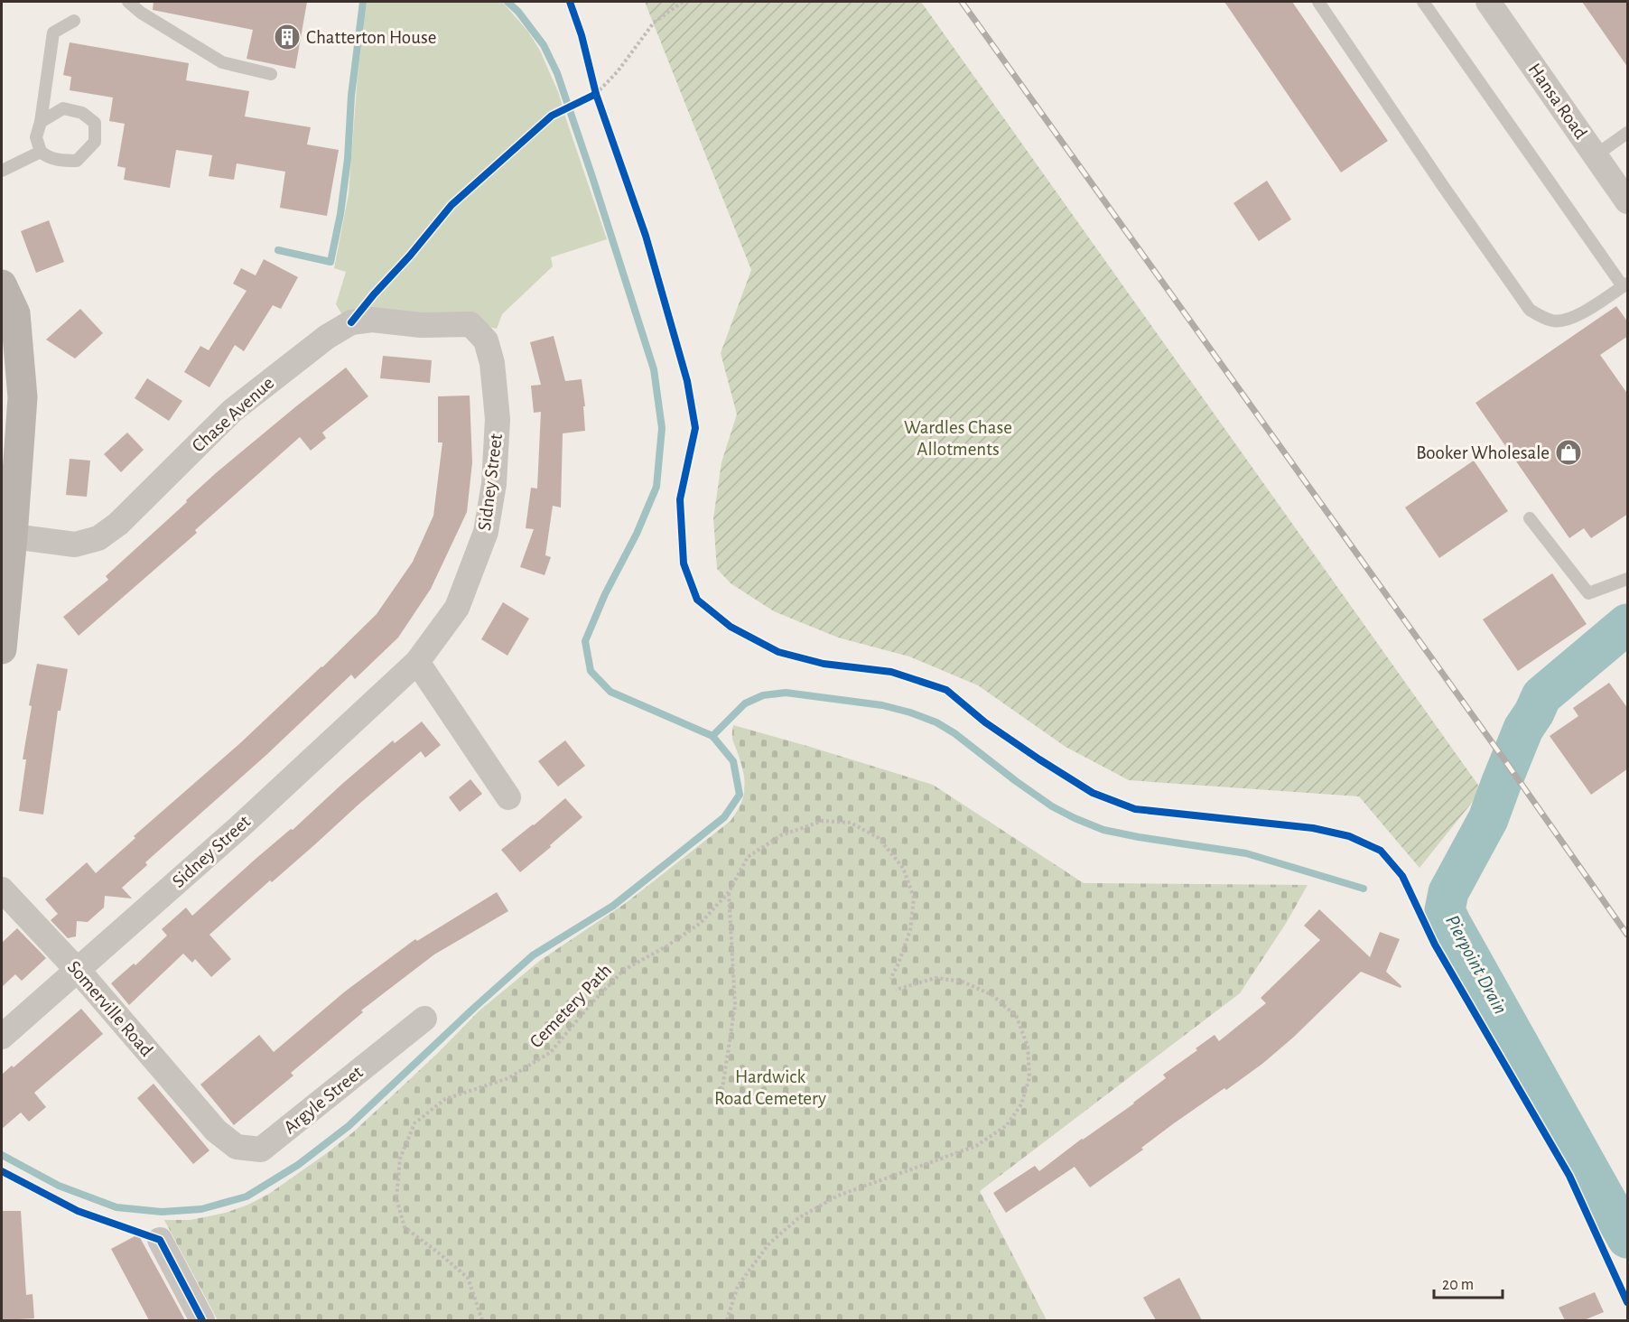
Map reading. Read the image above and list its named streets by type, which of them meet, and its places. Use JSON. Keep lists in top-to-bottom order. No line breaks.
{"streets":{"street":["Hansa Road","Chase Avenue","Sidney Street","Somerville Road","Argyle Street"],"path":["Cemetery Path"]},"crossings":[["Chase Avenue","Sidney Street"],["Sidney Street","Somerville Road"],["Somerville Road","Argyle Street"]],"water":["Pierpoint Drain"],"parks":["Wardles Chase Allotments","Hardwick Road Cemetery"],"places":{"building":["Chatterton House"],"shop":["Booker Wholesale"]},"scale_bar":"20 m"}
